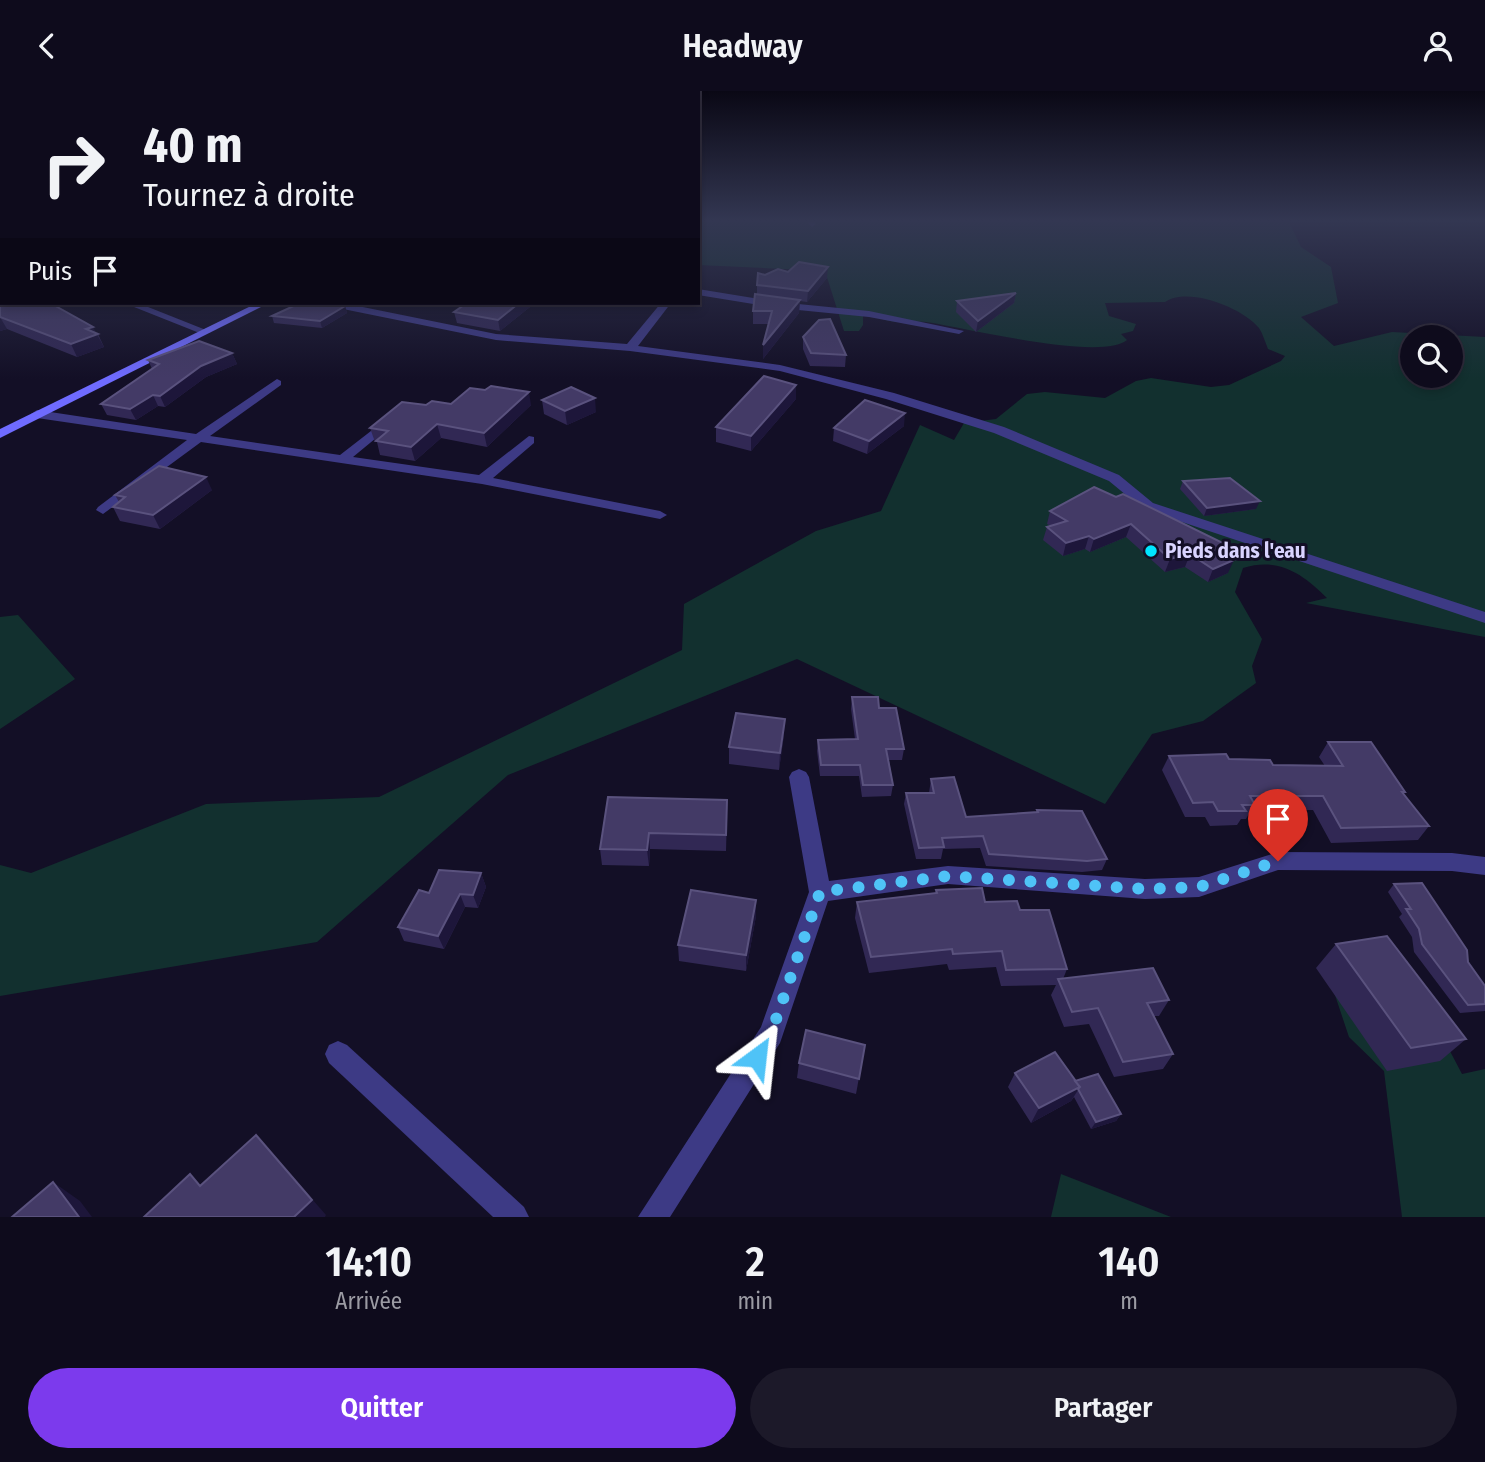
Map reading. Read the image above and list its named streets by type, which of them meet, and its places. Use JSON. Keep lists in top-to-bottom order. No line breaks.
{"places":["Pieds dans l'eau"],"page":{"header":"Headway","turn":["40 m","Tournez à droite"],"then":"Puis","eta":["14:10","Arrivée","2","min","140","m"],"buttons":["Quitter","Partager"]}}
